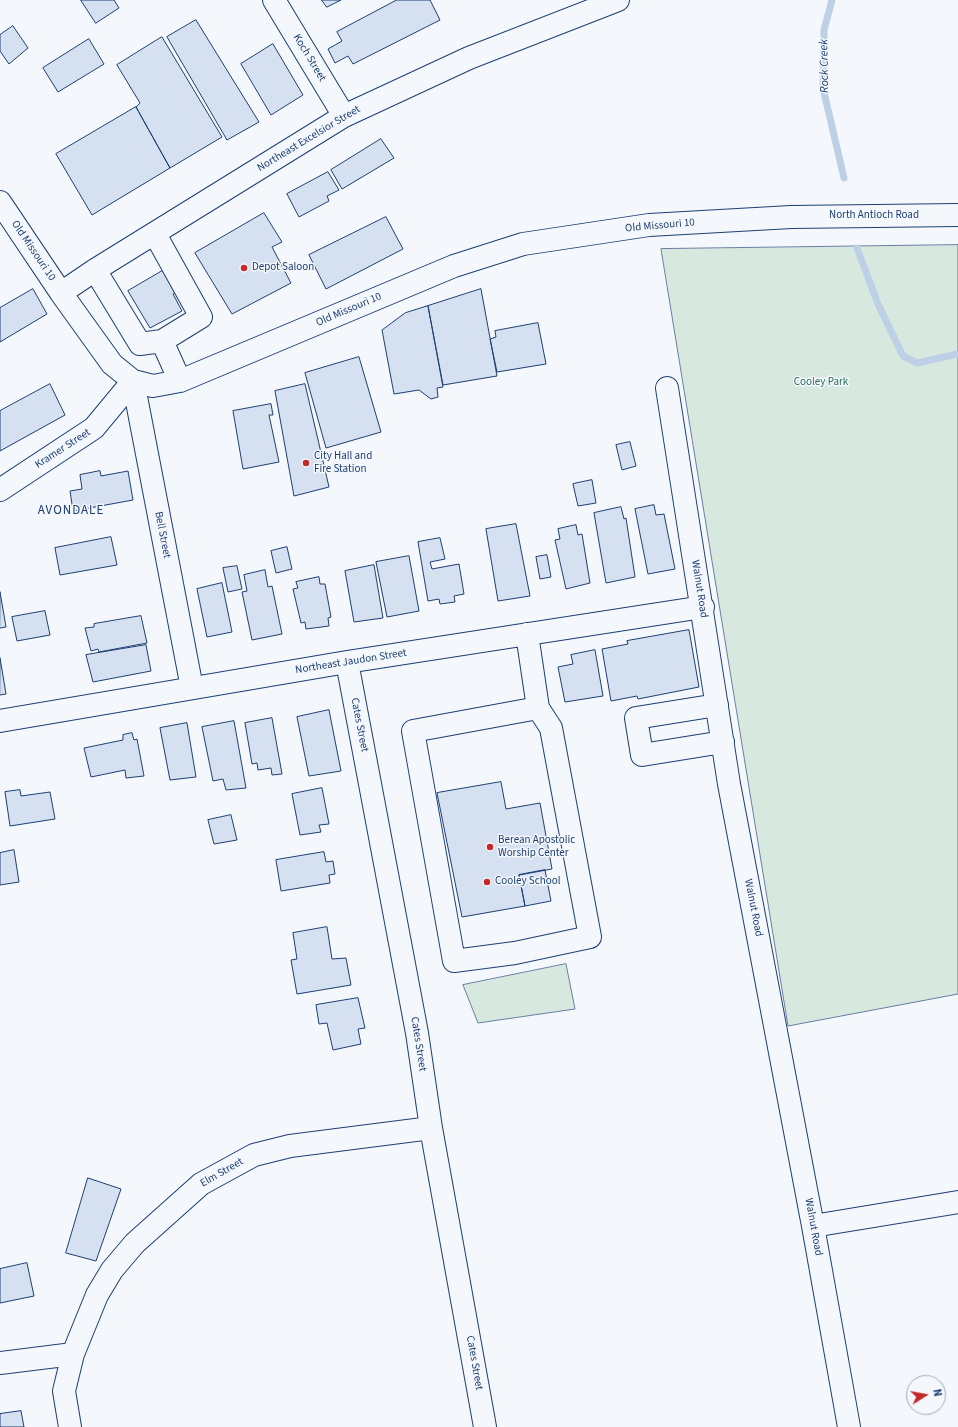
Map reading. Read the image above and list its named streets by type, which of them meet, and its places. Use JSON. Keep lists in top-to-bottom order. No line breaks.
{"streets":{"street":["Koch Street","Northeast Excelsior Street","North Antioch Road","Old Missouri 10","Kramer Street","Bell Street","Walnut Road","Northeast Jaudon Street","Cates Street","Elm Street"]},"crossings":[["Koch Street","Northeast Excelsior Street"],["Northeast Excelsior Street","Old Missouri 10"],["North Antioch Road","Old Missouri 10"],["Old Missouri 10","Kramer Street"],["Old Missouri 10","Bell Street"],["Kramer Street","Bell Street"],["Bell Street","Northeast Jaudon Street"],["Walnut Road","Northeast Jaudon Street"],["Northeast Jaudon Street","Cates Street"],["Cates Street","Elm Street"]],"districts":["AVONDALE"],"water":["Rock Creek"],"parks":["Cooley Park"],"places":["Depot Saloon","City Hall and Fire Station","Berean Apostolic Worship Center","Cooley School"],"north":"right"}
